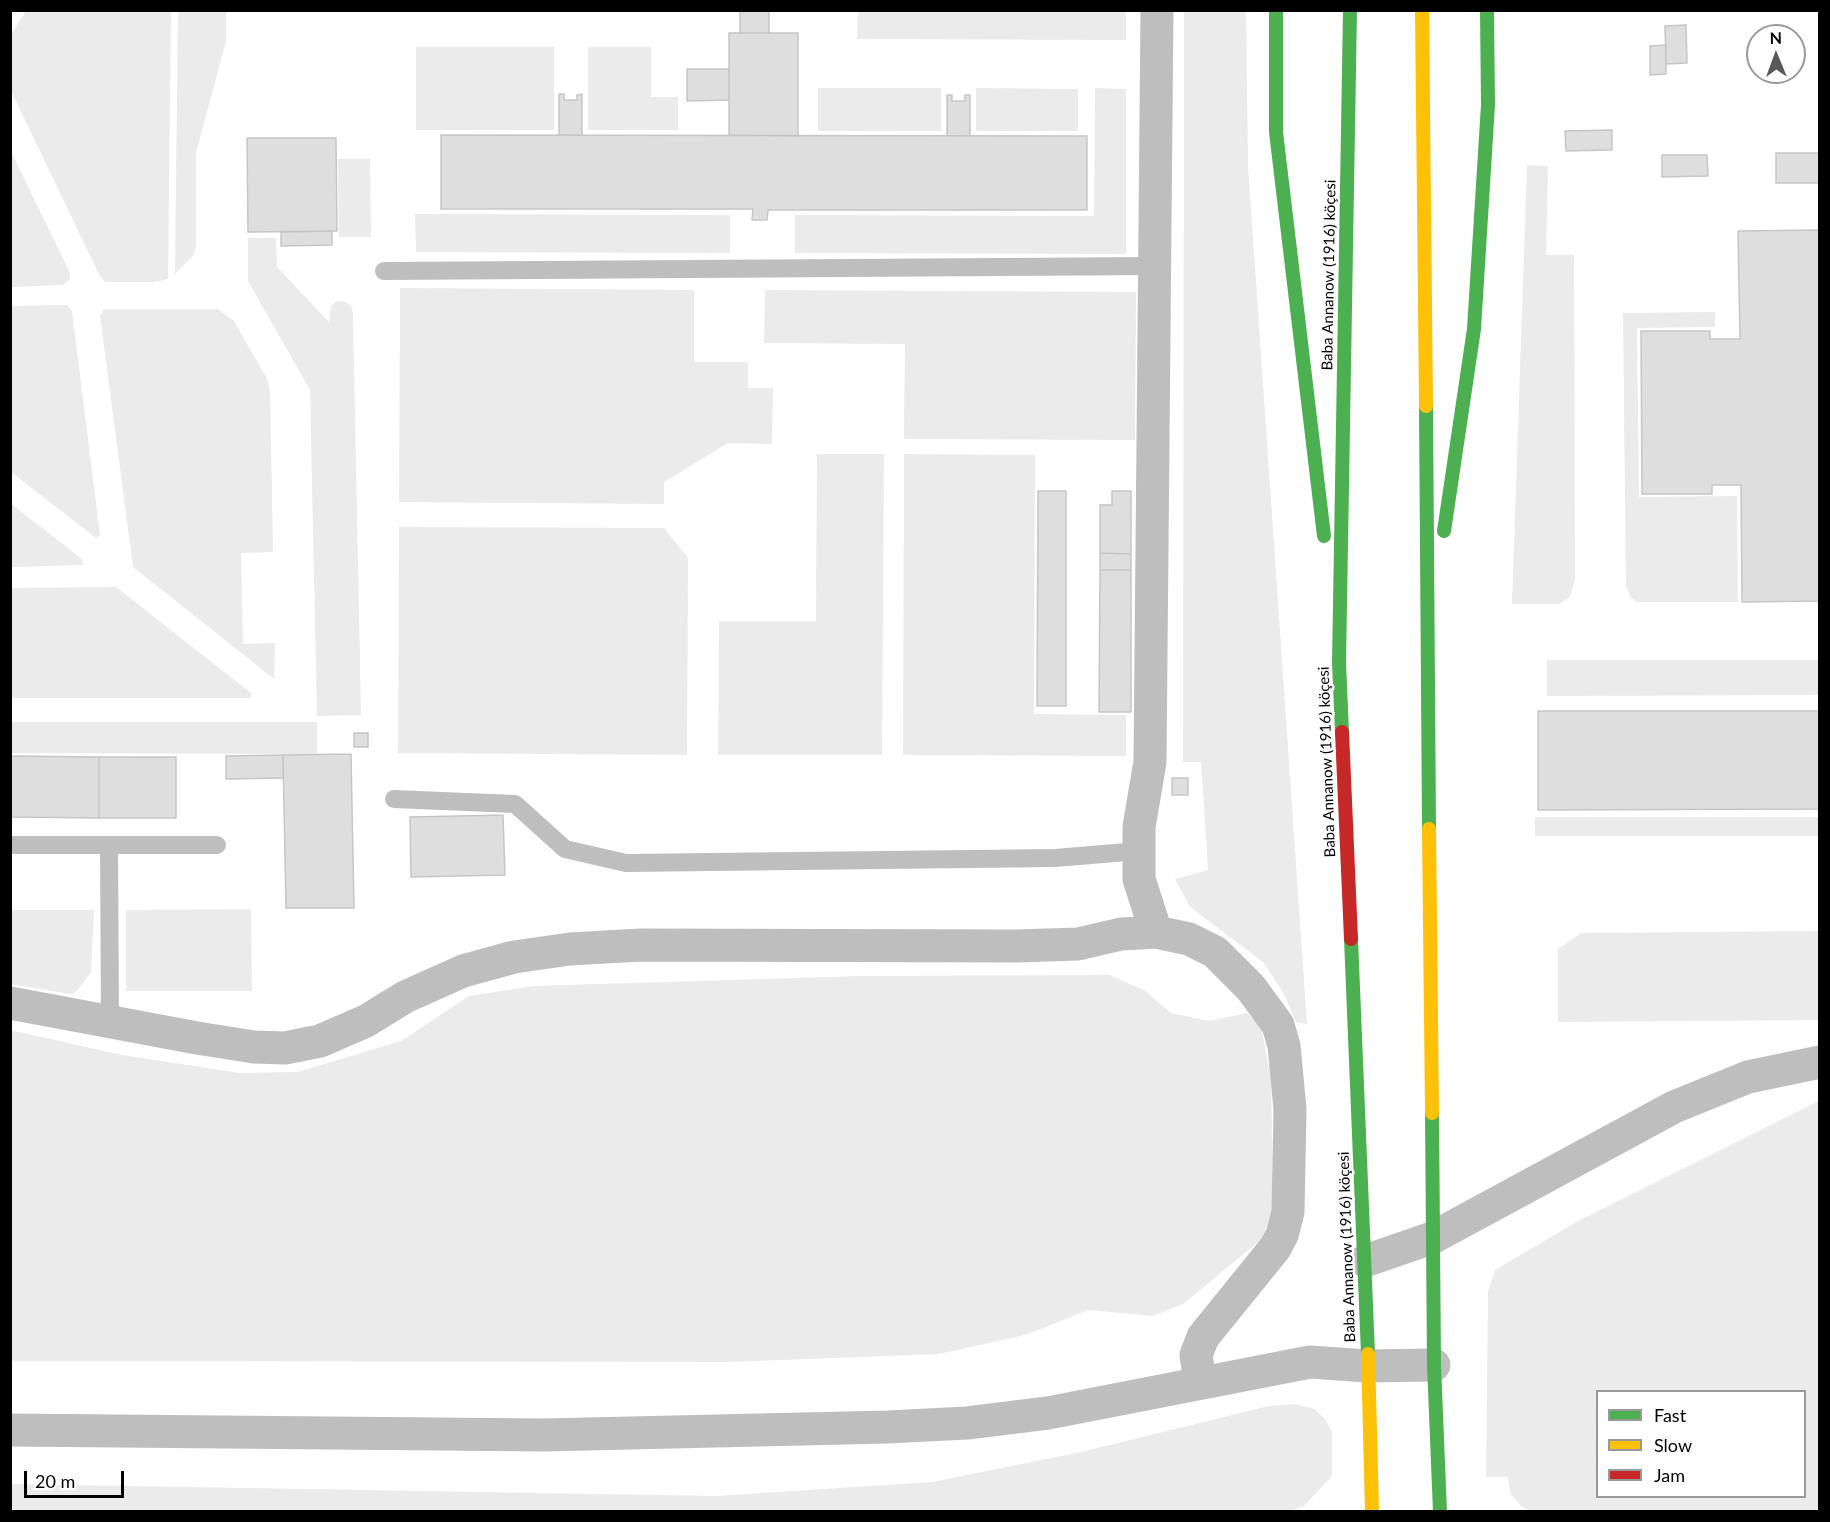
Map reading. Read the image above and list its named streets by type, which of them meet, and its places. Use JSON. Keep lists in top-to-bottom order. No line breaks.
{"streets":{"main road":["Baba Annanow (1916) köçesi"]},"legend":["Fast","Slow","Jam"],"scale_bar":"20 m","north":"top"}
